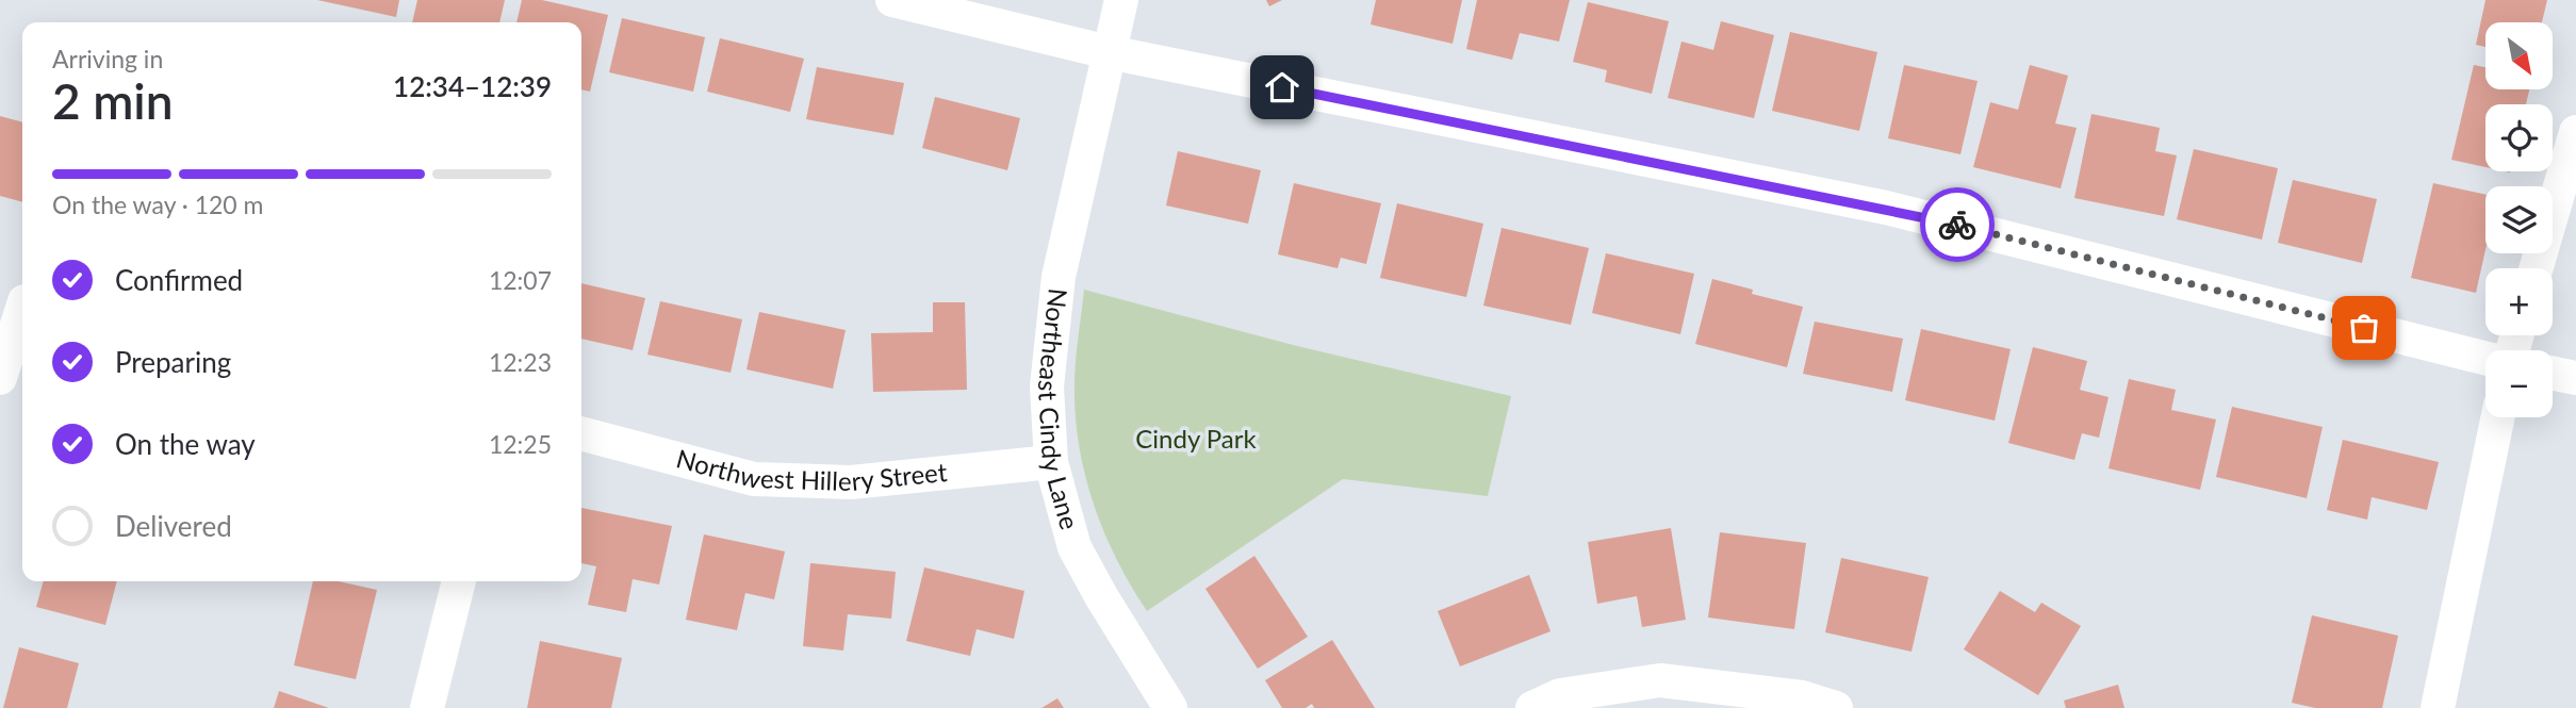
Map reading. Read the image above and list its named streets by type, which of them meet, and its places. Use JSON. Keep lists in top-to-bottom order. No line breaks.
{"streets":{"street":["Northeast Cindy Lane","Northwest Hillery Street"]},"crossings":[["Northeast Cindy Lane","Northwest Hillery Street"]],"parks":["Cindy Park"],"north":"bottom right","page":{"map_buttons":["+","−"],"heading":["2 min","Arriving in","12:34–12:39"],"bar":"On the way · 120 m","list":[["Confirmed","12:07"],["Preparing","12:23"],["On the way","12:25"],"Delivered"]}}
